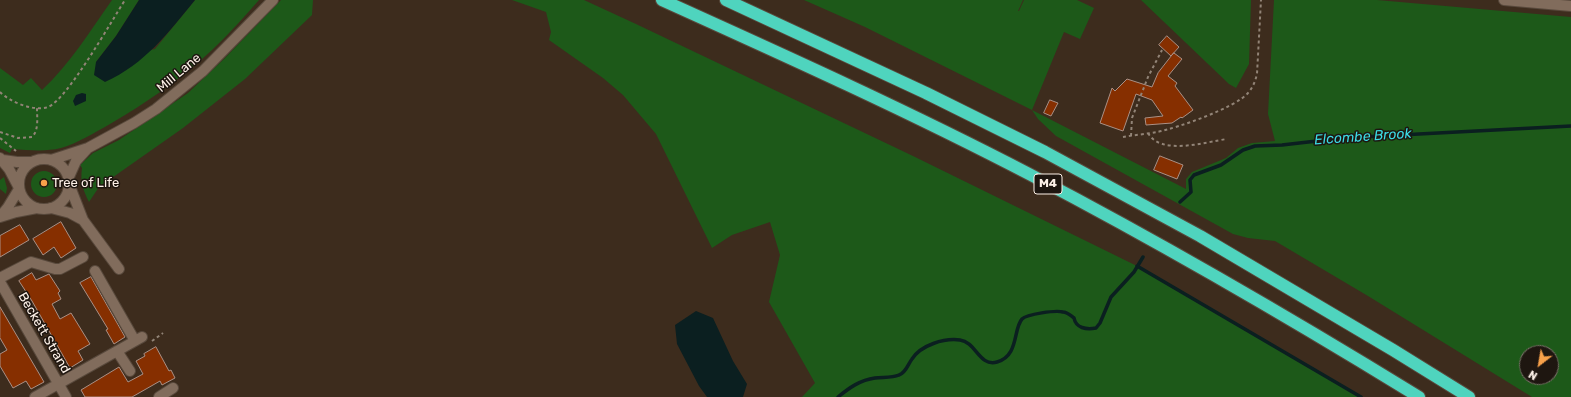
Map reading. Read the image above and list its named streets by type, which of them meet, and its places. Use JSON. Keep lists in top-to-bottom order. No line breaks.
{"streets":{"highway":["M4"],"street":["Mill Lane","Beckett Strand"]},"water":["Elcombe Brook"],"places":["Tree of Life"],"north":"bottom left"}
